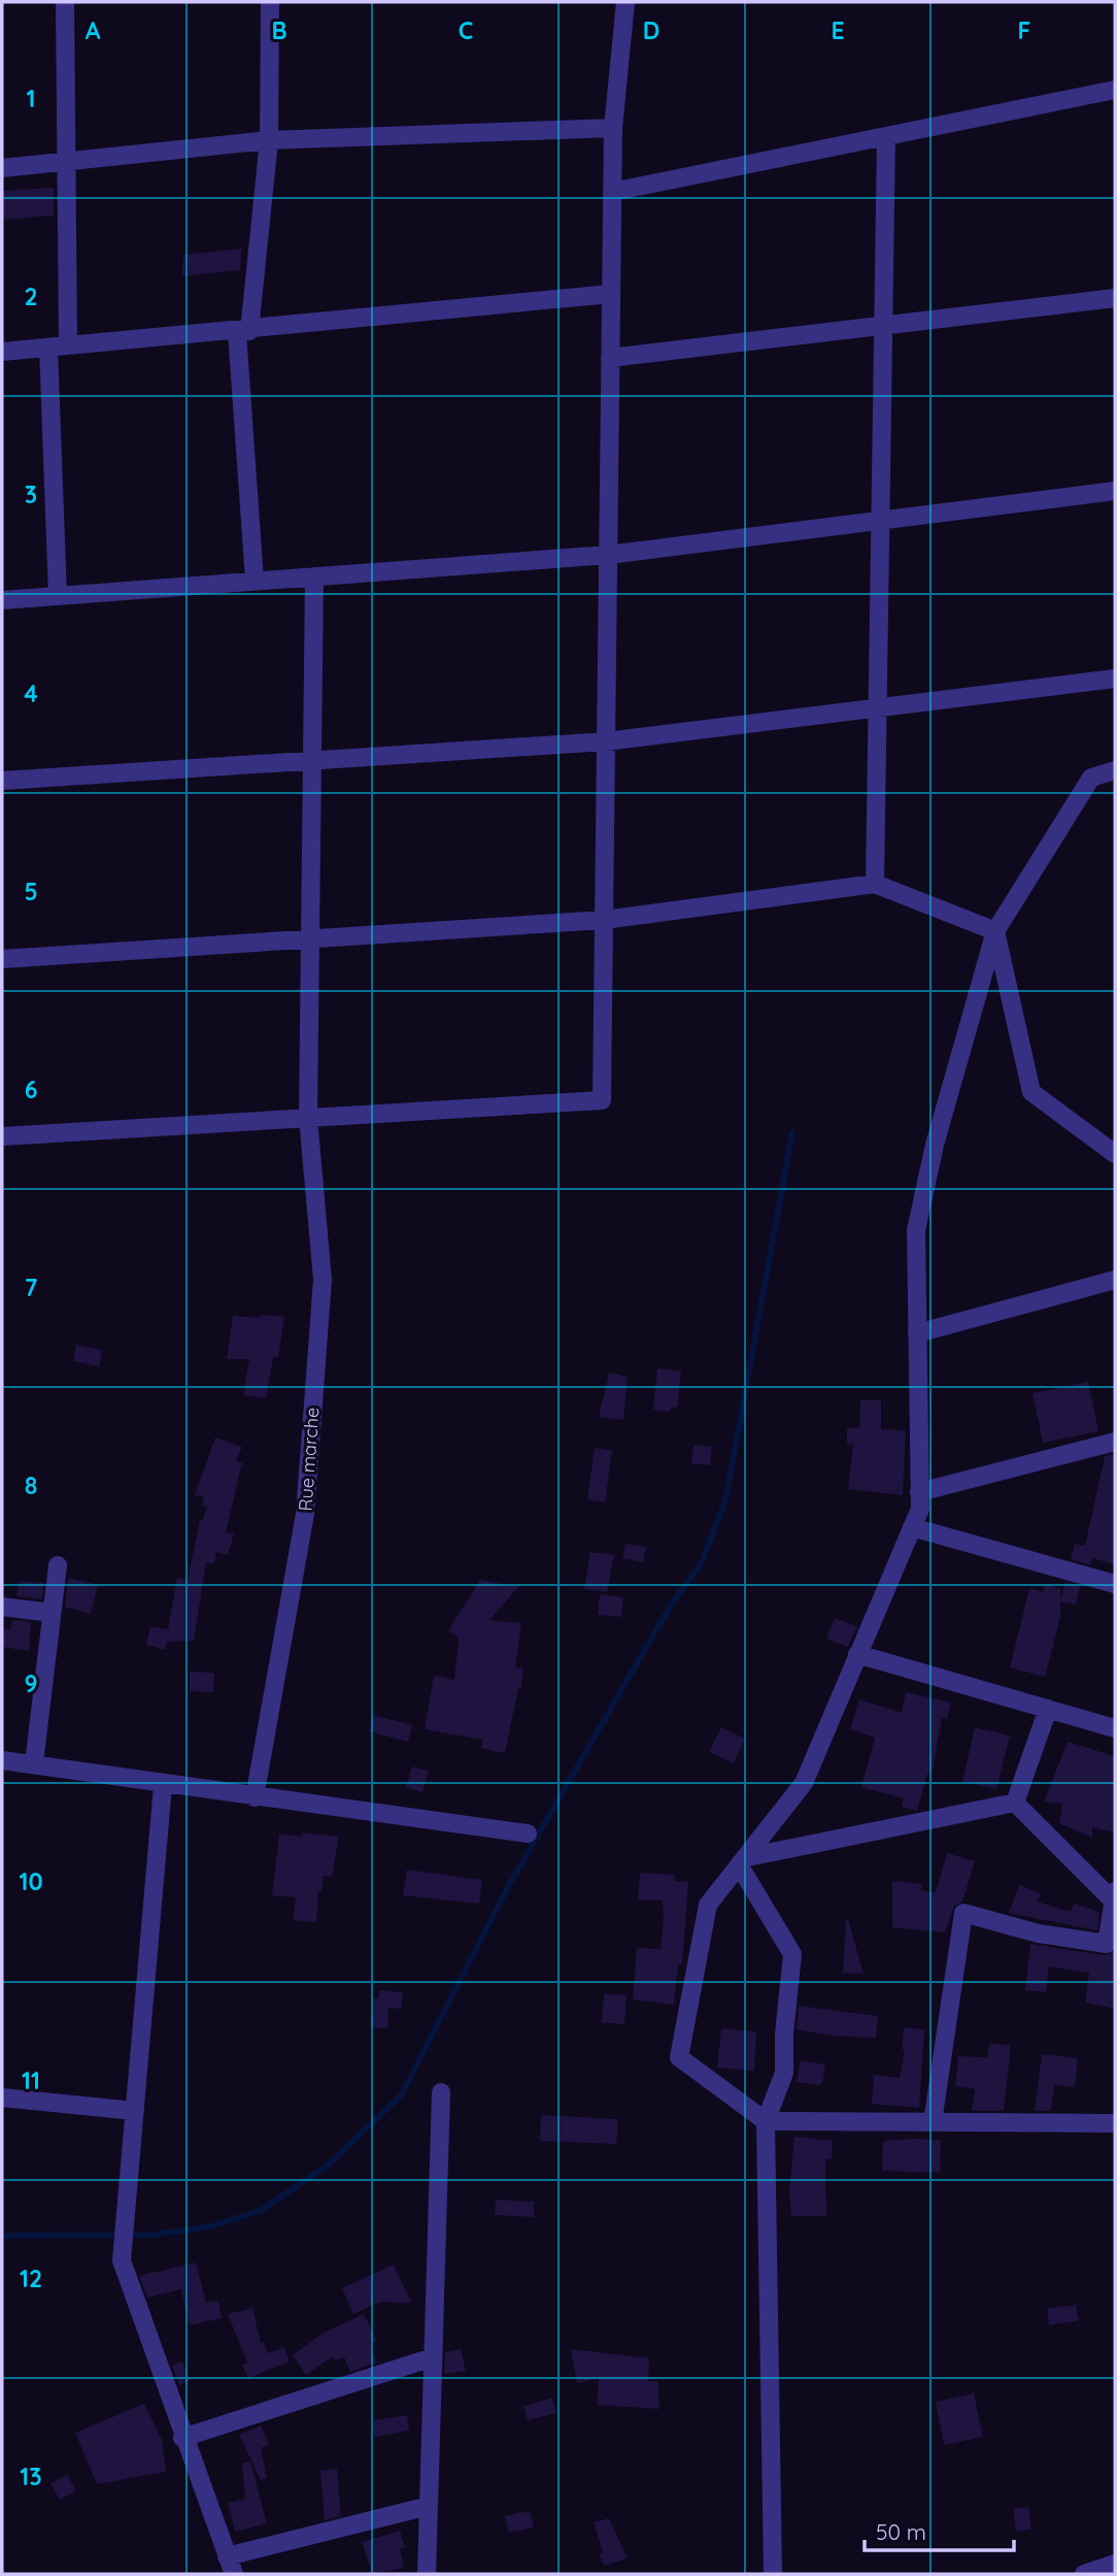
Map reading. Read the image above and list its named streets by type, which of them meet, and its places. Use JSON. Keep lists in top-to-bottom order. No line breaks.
{"streets":{"street":["Rue marche"]},"scale_bar":"50 m","grid":{"columns":["A","B","C","D","E","F"],"rows":["1","2","3","4","5","6","7","8","9","10","11","12","13"]}}
